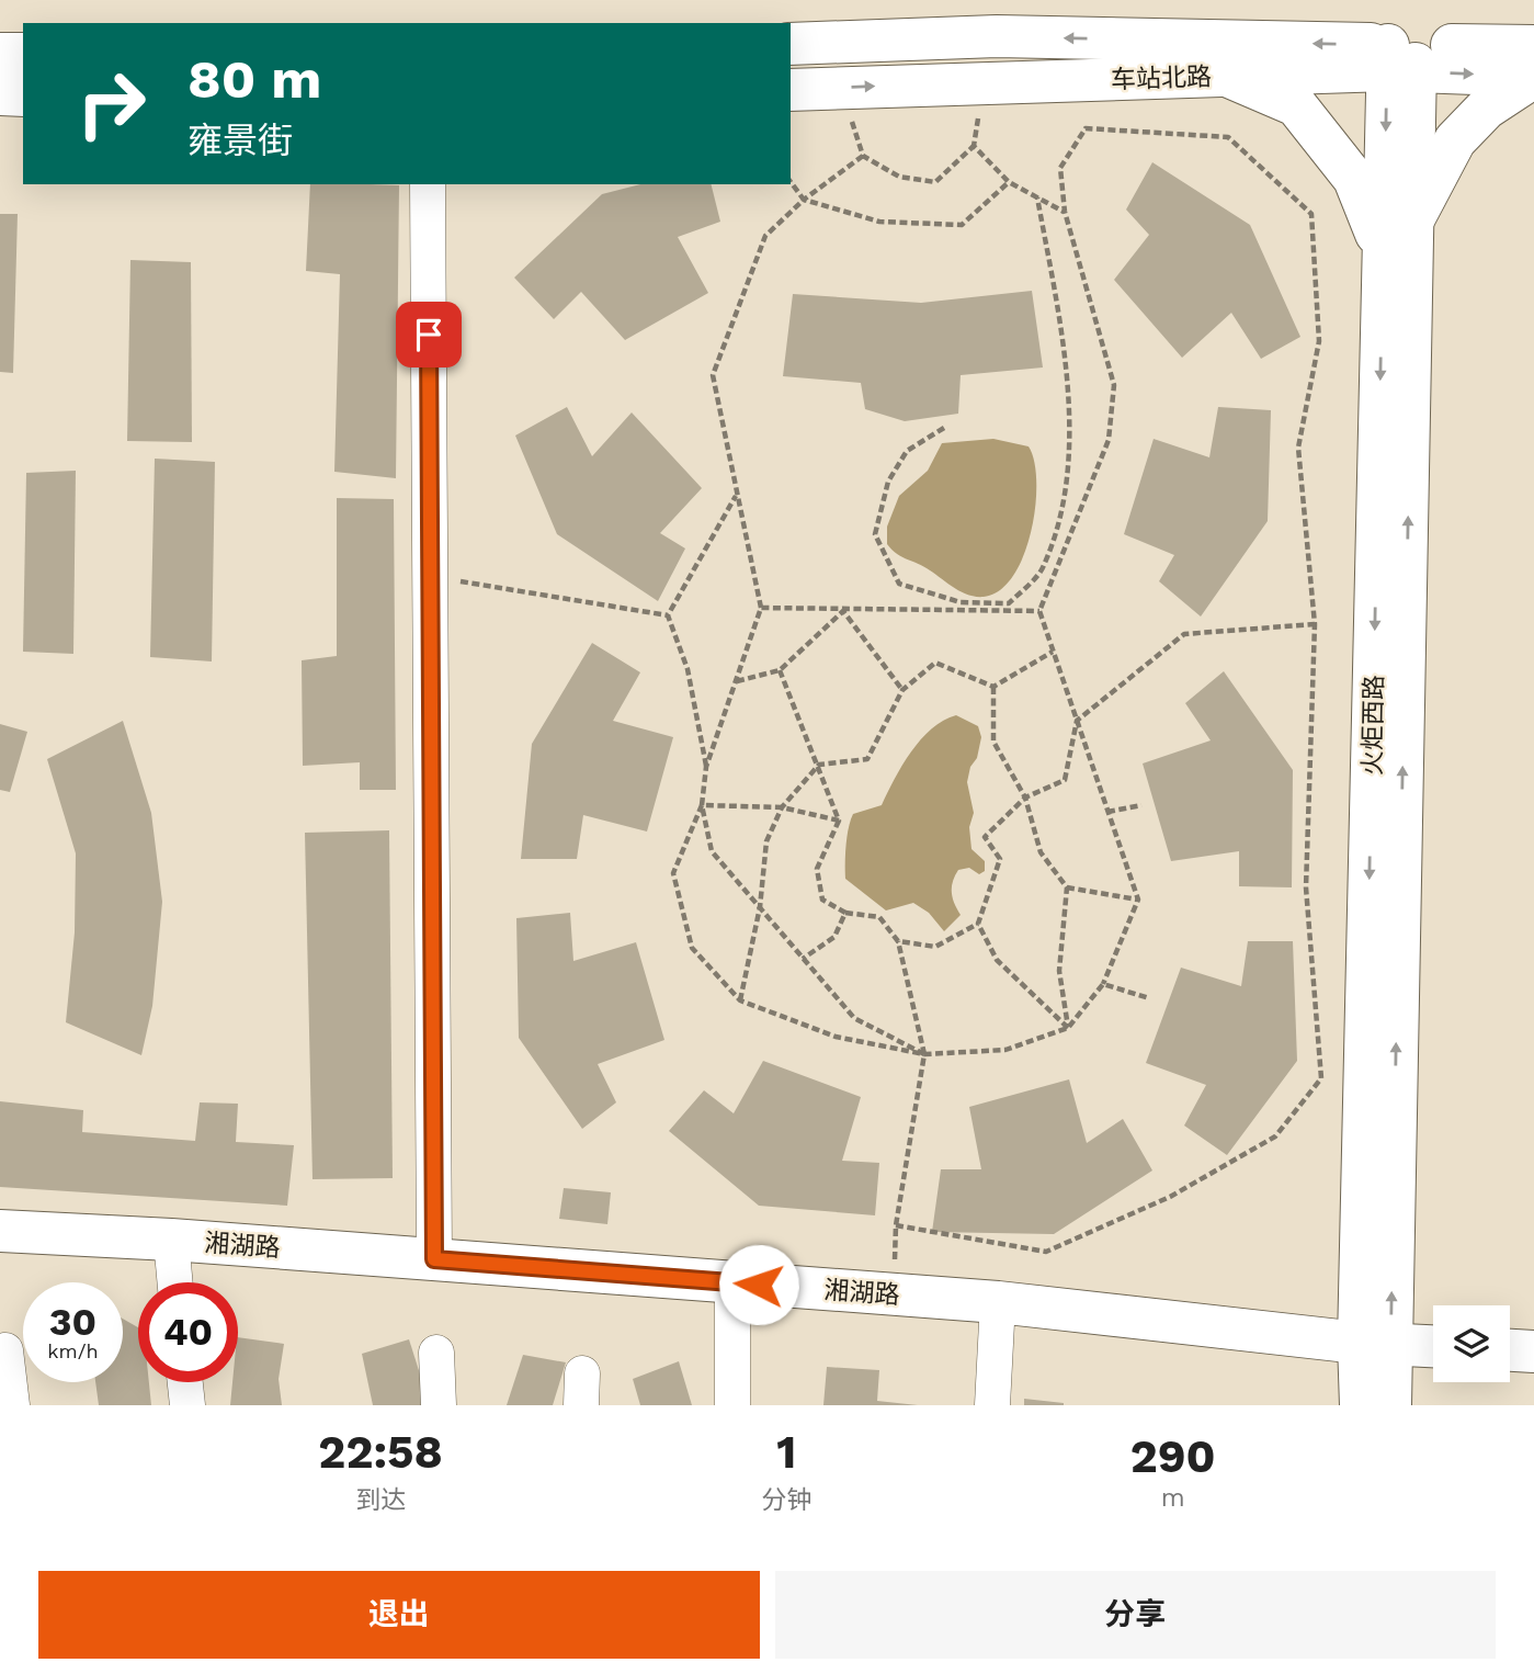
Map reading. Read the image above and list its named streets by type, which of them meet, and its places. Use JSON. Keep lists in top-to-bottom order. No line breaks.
{"streets":{"street":["车站北路","火炬西路","湘湖路"]},"crossings":[["车站北路","火炬西路"],["火炬西路","湘湖路"]],"page":{"turn":["80 m","雍景街"],"speed":"30 km/h","limit":"40","eta":["22:58","到达","1","分钟","290","m"],"buttons":["退出","分享"]}}
